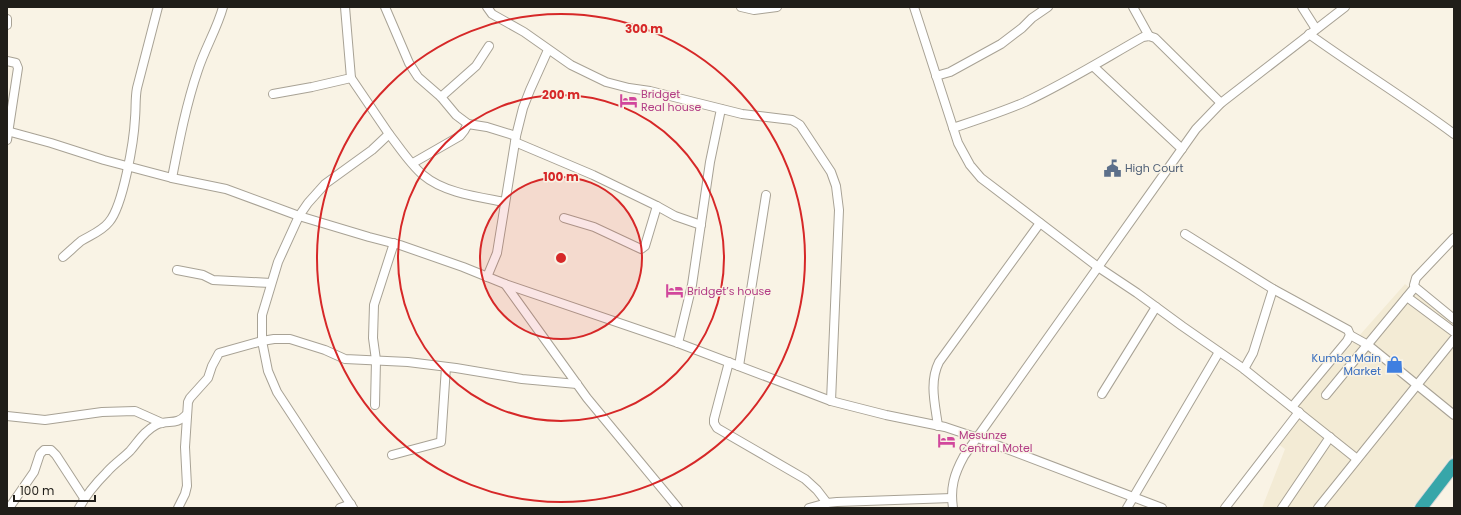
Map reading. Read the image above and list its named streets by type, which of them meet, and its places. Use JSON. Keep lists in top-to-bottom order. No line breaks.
{"places":{"hotel":["Bridget Real house","Bridget’s house","Mesunze Central Motel"],"public building":["High Court"],"shop":["Kumba Main Market"]},"scale_bar":"100 m","rings":["300 m","200 m","100 m"]}
